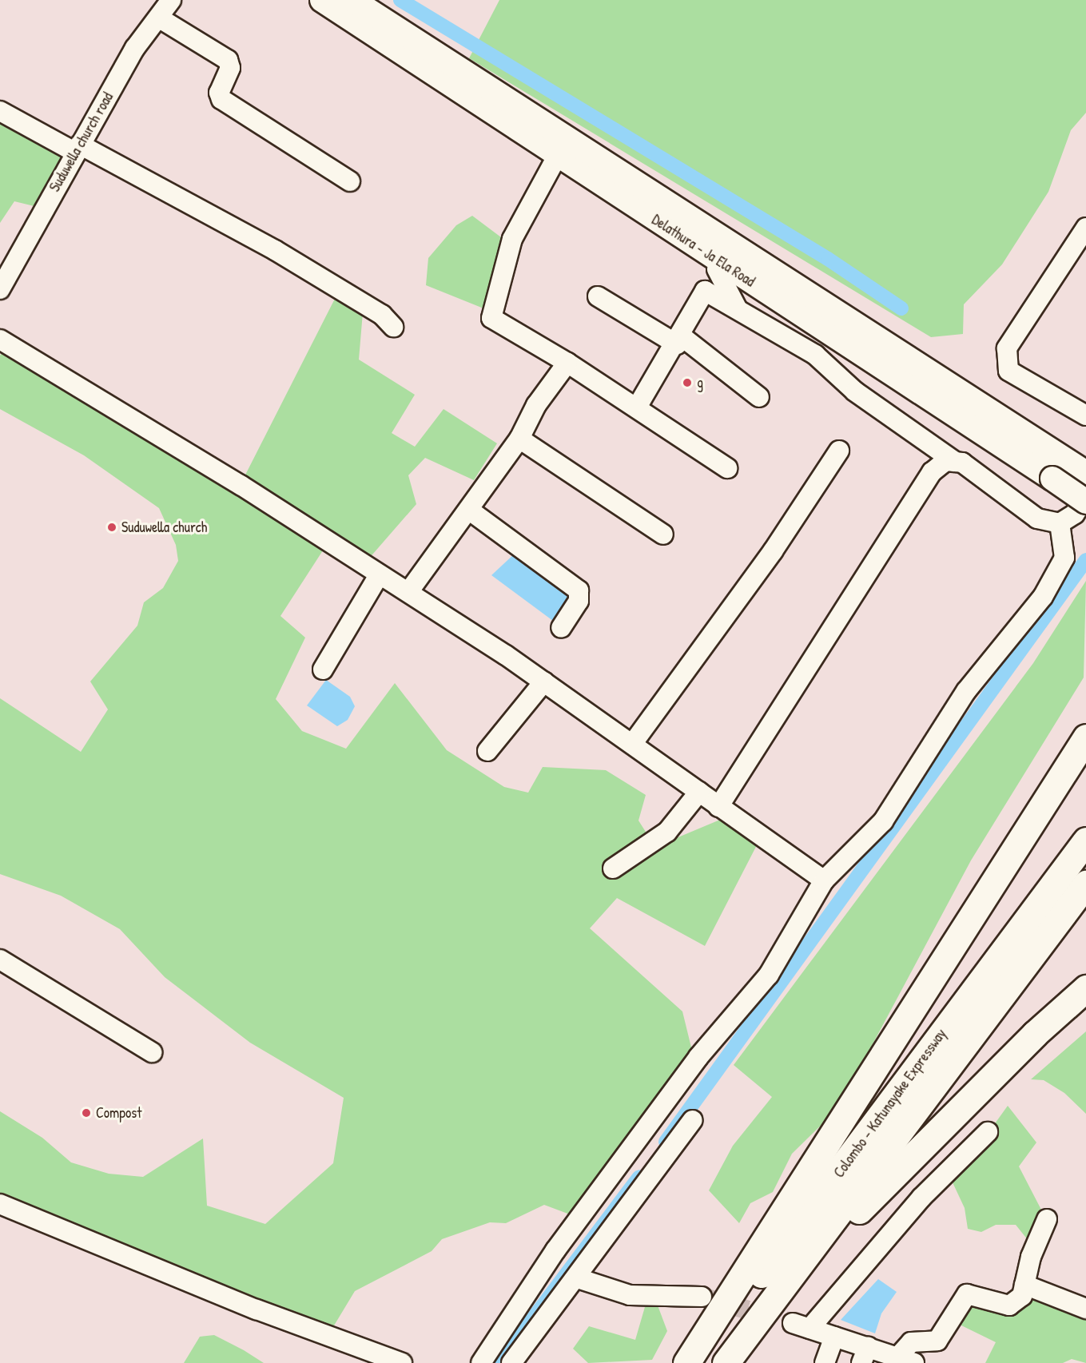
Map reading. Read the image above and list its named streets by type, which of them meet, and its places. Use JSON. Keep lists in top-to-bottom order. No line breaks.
{"streets":{"highway":["Colombo - Katunayake Expressway"],"main road":["Delathura - Ja Ela Road"],"street":["Suduwella church road"]},"places":["g","Suduwella church","Compost"]}
